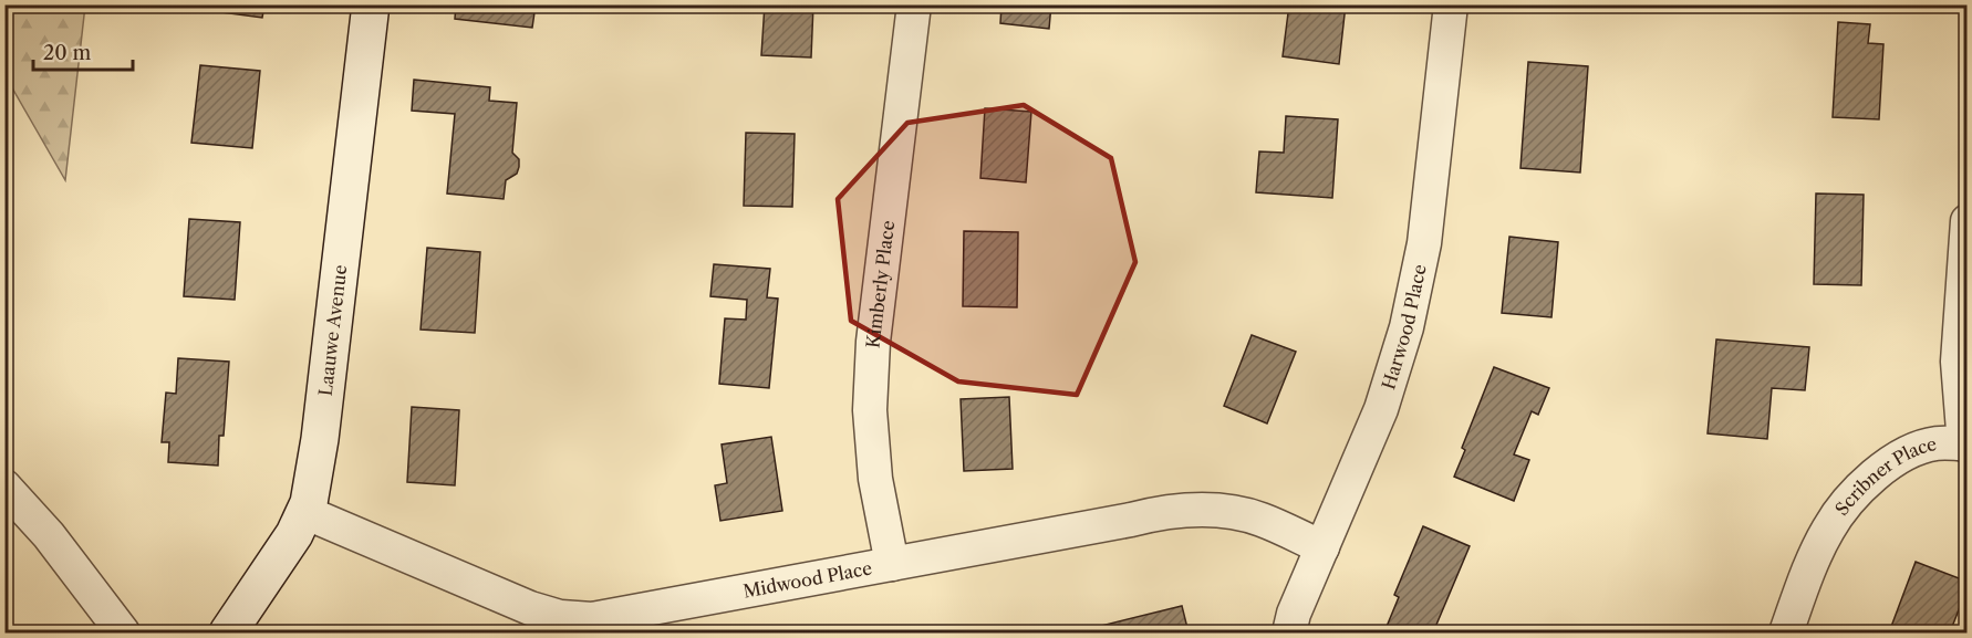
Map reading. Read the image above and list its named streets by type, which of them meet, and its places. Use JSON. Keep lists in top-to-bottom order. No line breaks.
{"streets":{"street":["Kimberly Place","Harwood Place","Laauwe Avenue","Scribner Place","Midwood Place"]},"crossings":[["Kimberly Place","Midwood Place"],["Harwood Place","Midwood Place"],["Laauwe Avenue","Midwood Place"]],"scale_bar":"20 m"}
